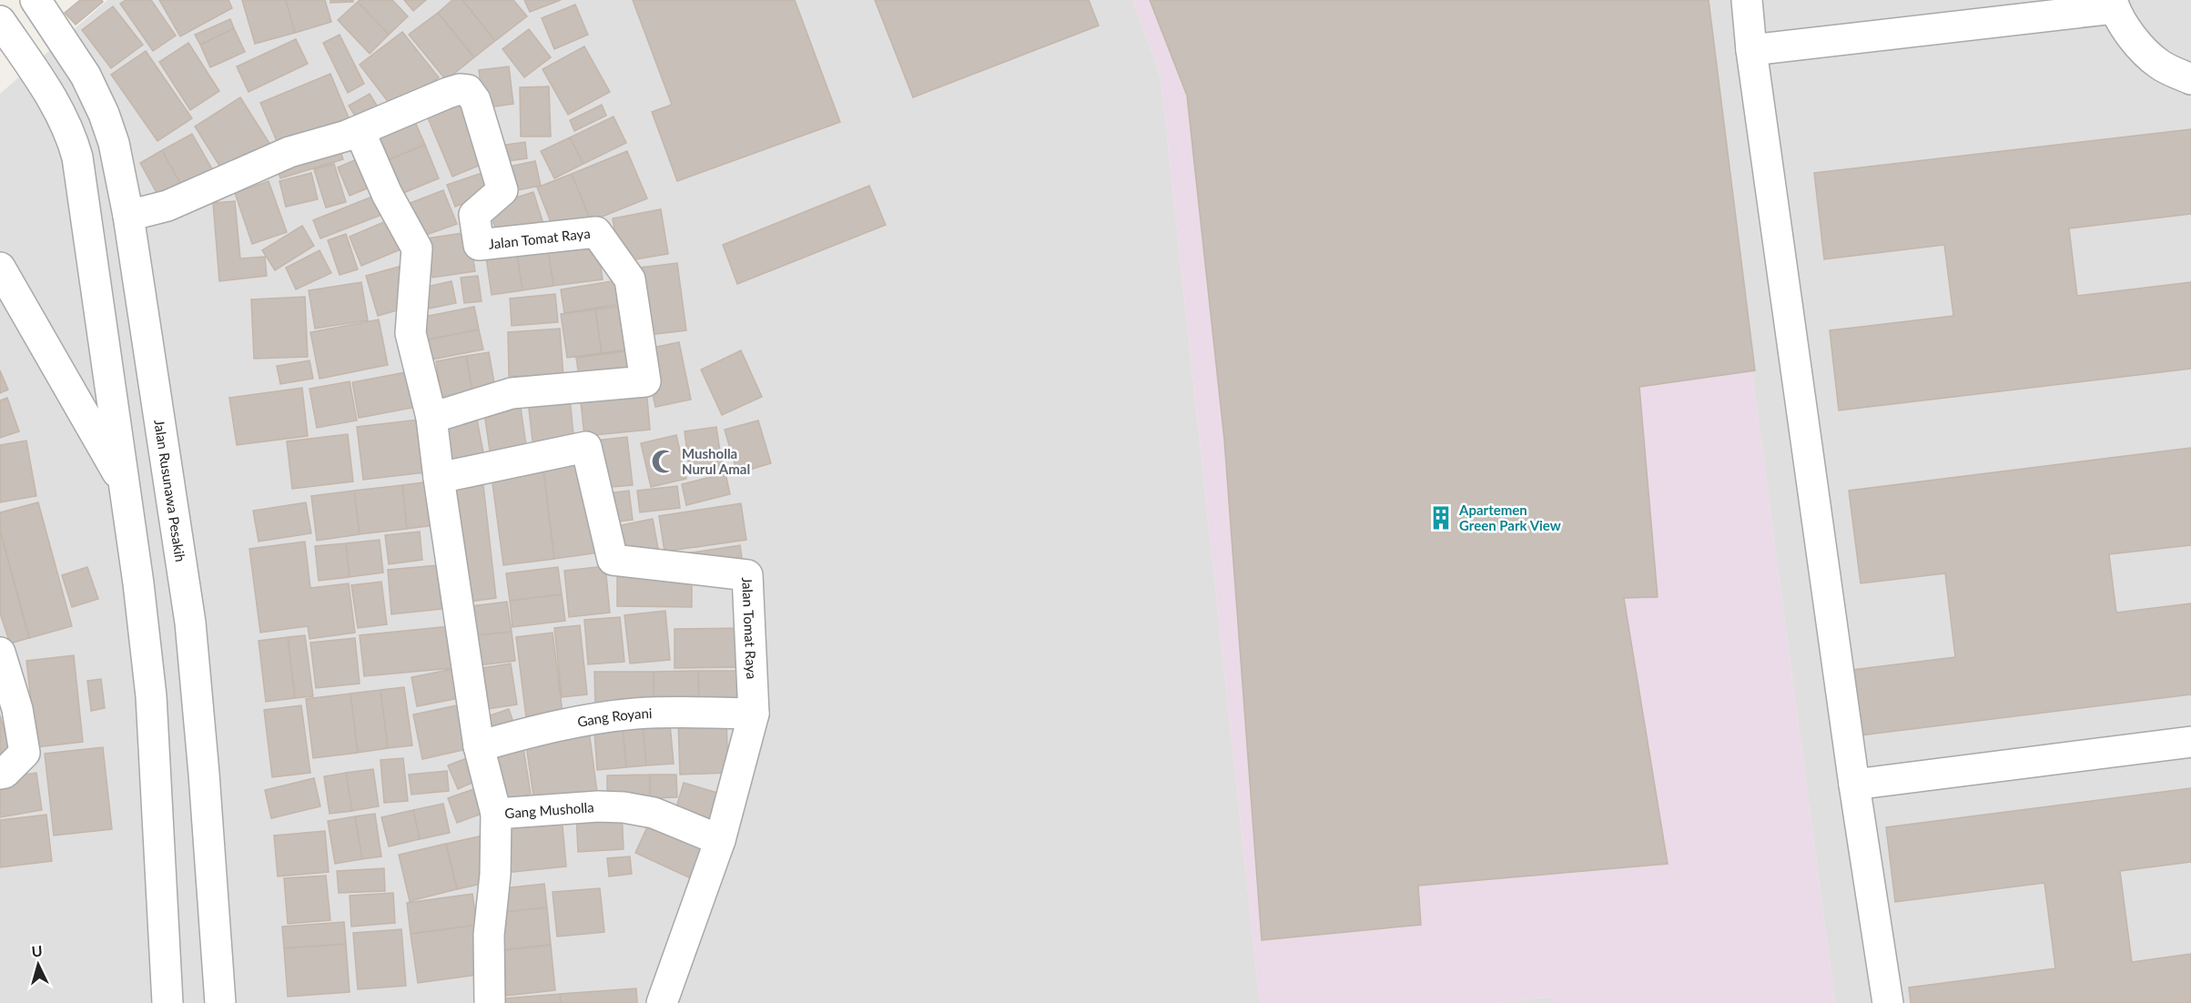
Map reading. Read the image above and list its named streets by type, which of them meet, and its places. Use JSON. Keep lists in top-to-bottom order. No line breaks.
{"streets":{"street":["Jalan Tomat Raya","Jalan Rusunawa Pesakih","Gang Royani","Gang Musholla"]},"crossings":[["Jalan Tomat Raya","Jalan Rusunawa Pesakih"],["Jalan Tomat Raya","Gang Royani"],["Jalan Tomat Raya","Gang Musholla"]],"places":{"mosque":["Musholla Nurul Amal"],"building":["Apartemen Green Park View"]},"north":"top"}
